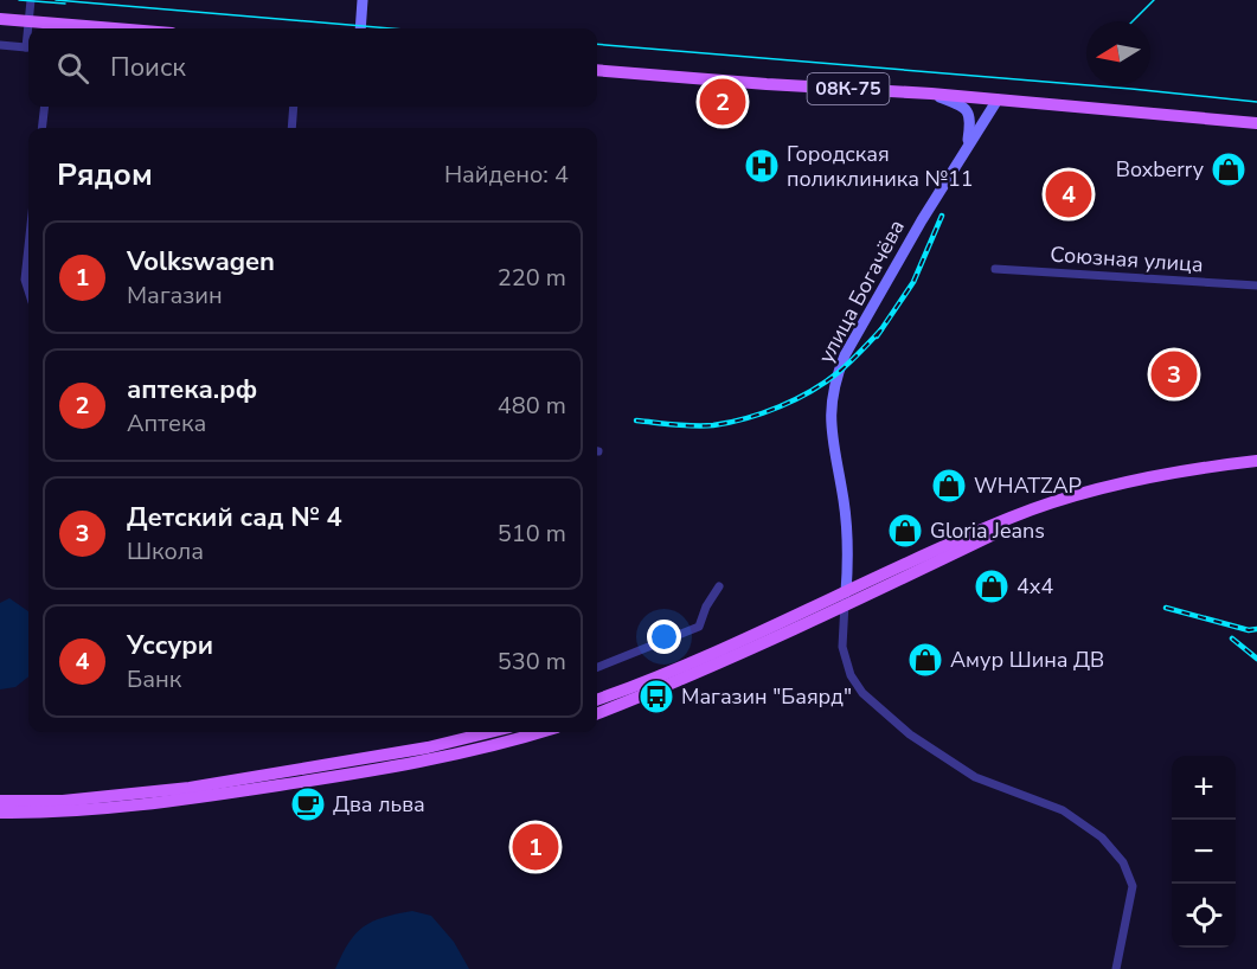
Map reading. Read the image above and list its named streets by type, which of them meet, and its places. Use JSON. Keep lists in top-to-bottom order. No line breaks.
{"streets":{"main road":["08К-75"],"street":["Союзная улица","улица Богачёва"]},"crossings":[["08К-75","улица Богачёва"]],"places":{"hospital":["Городская поликлиника №11"],"shop":["Boxberry","WHATZAP","Gloria Jeans","4х4","Амур Шина ДВ"],"bus stop":["Магазин \"Баярд\""],"cafe":["Два льва"]},"north":"left","page":{"search":"Поиск","pins":["2","4","3","1"],"heading":["Рядом","Найдено: 4"],"list":[{"mark":"1","name":"Volkswagen","note":"Магазин","value":"220 m"},{"mark":"2","name":"аптека.рф","note":"Аптека","value":"480 m"},{"mark":"3","name":"Детский сад № 4","note":"Школа","value":"510 m"},{"mark":"4","name":"Уссури","note":"Банк","value":"530 m"}],"map_buttons":["+","−"]}}
